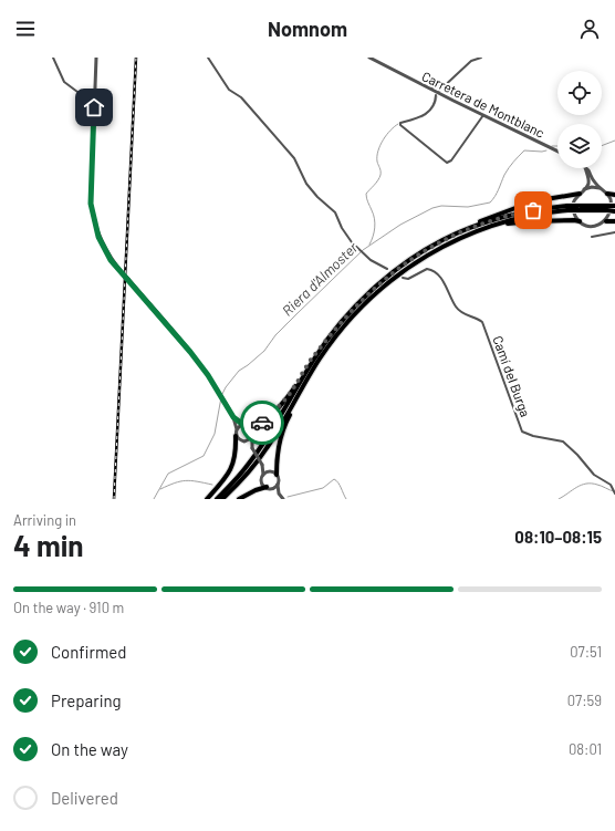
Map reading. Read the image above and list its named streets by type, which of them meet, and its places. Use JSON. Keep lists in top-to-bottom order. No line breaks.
{"streets":{"street":["Carretera de Montblanc","Camí del Burga"]},"water":["Riera d'Almoster"],"page":{"header":"Nomnom","heading":["4 min","Arriving in","08:10–08:15"],"bar":"On the way · 910 m","list":[["Confirmed","07:51"],["Preparing","07:59"],["On the way","08:01"],"Delivered"]}}
